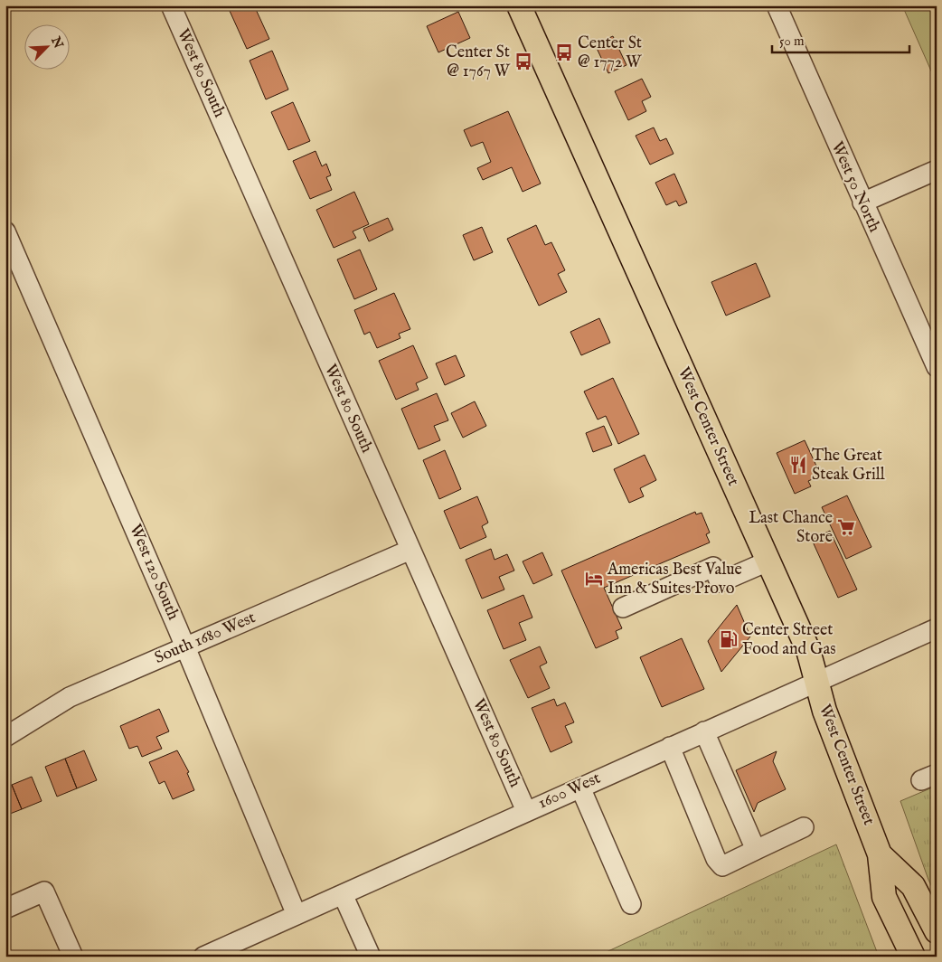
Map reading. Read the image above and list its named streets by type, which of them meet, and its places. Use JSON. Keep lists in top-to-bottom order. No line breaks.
{"streets":{"main road":["West Center Street"],"street":["West 80 South","West 50 North","West 120 South","South 1680 West","1600 West"]},"crossings":[["West 80 South","South 1680 West"],["West 80 South","1600 West"],["West Center Street","1600 West"],["West 120 South","South 1680 West"],["West 120 South","1600 West"]],"places":{"bus stop":["Center St @ 1772 W","Center St @ 1767 W"],"restaurant":["The Great Steak Grill"],"supermarket":["Last Chance Store"],"hotel":["Americas Best Value Inn & Suites Provo"],"fuel station":["Center Street Food and Gas"]},"scale_bar":"50 m","north":"top right"}
